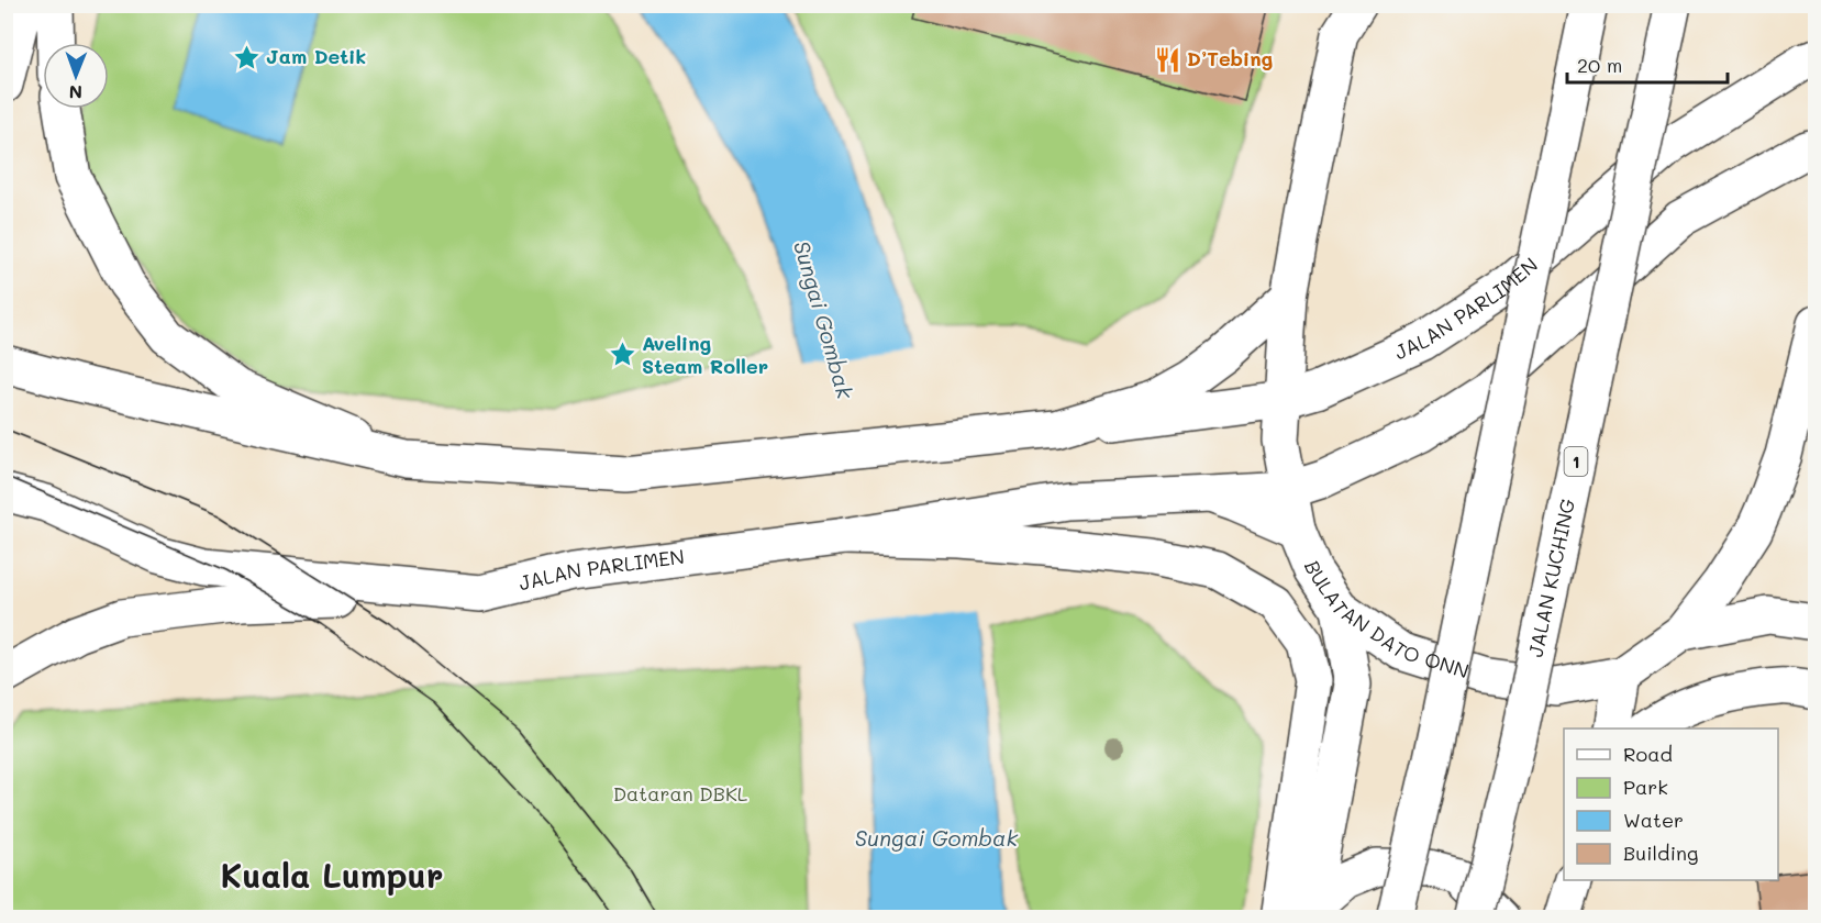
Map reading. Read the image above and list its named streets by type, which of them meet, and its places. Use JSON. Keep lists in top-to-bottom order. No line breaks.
{"streets":{"main road":["JALAN PARLIMEN","1","JALAN KUCHING","BULATAN DATO ONN"]},"crossings":[["JALAN PARLIMEN","BULATAN DATO ONN"]],"districts":["Kuala Lumpur"],"water":["Sungai Gombak"],"parks":["Dataran DBKL"],"places":{"place":["Jam Detik","Aveling Steam Roller"],"restaurant":["D’Tebing"]},"legend":["Road","Park","Water","Building"],"scale_bar":"20 m","north":"bottom"}
